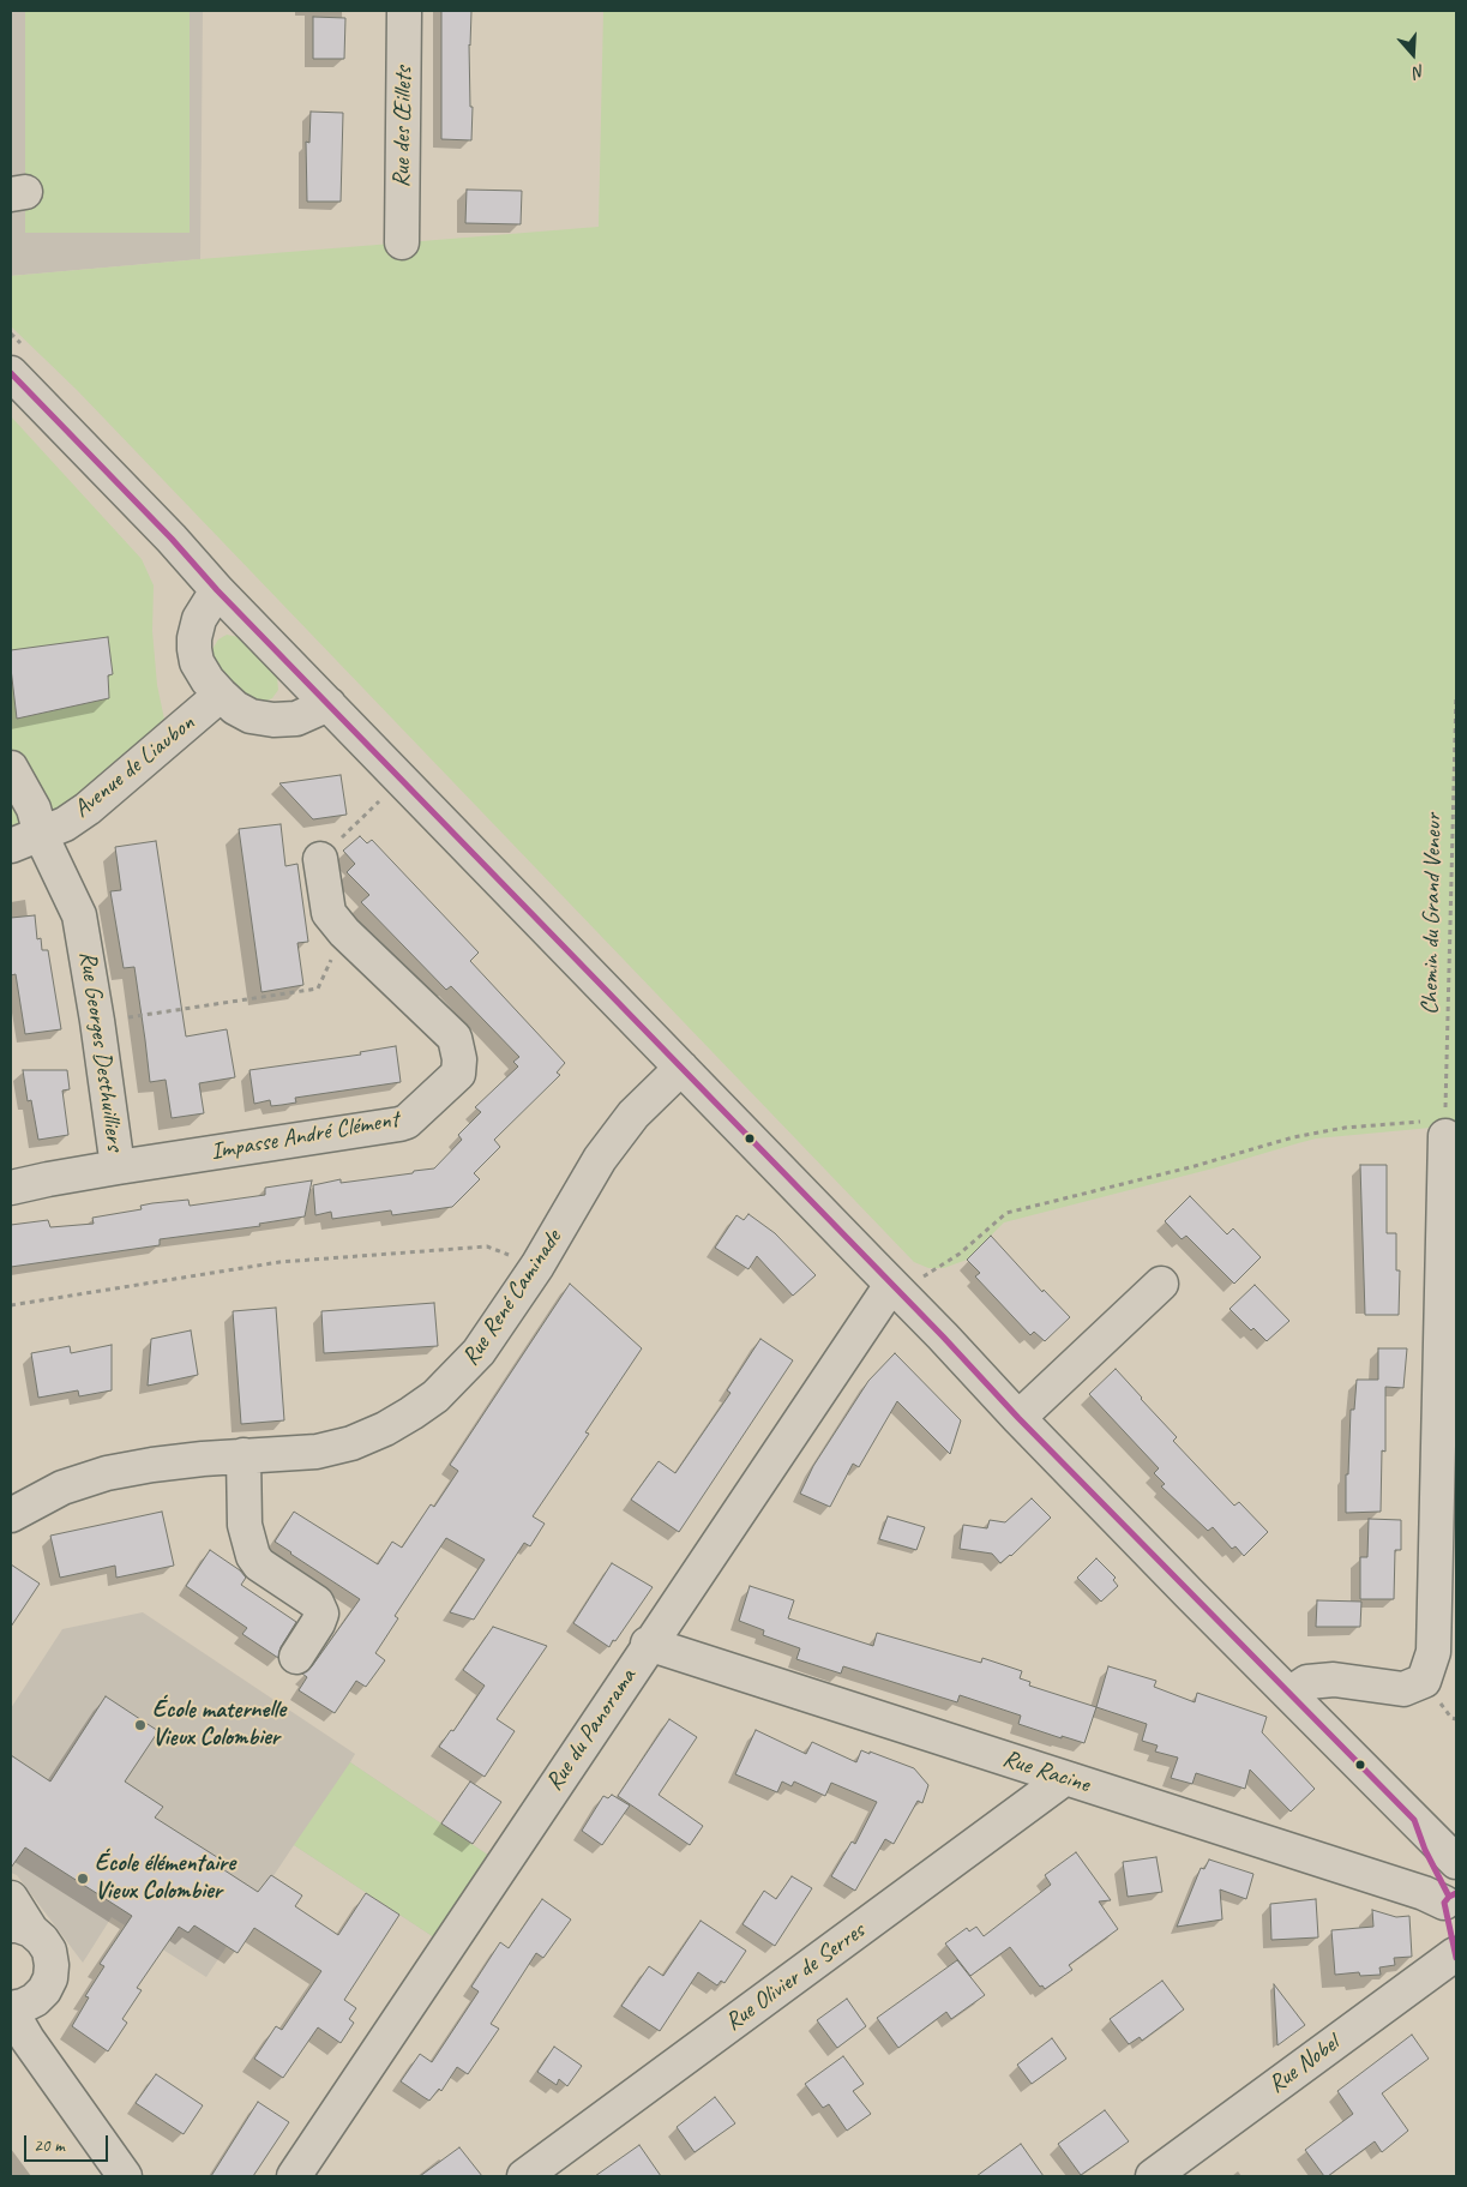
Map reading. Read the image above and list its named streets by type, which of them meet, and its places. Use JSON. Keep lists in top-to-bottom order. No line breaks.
{"streets":{"street":["Rue des Œillets","Avenue de Liaubon","Rue Georges Desthuilliers","Impasse André Clément","Rue René Caminade","Rue du Panorama","Rue Racine","Rue Olivier de Serres","Rue Nobel"],"path":["Chemin du Grand Veneur"]},"crossings":[["Avenue de Liaubon","Rue Georges Desthuilliers"],["Rue Georges Desthuilliers","Impasse André Clément"],["Rue du Panorama","Rue Racine"],["Rue Racine","Rue Olivier de Serres"]],"places":["École maternelle Vieux Colombier","École élémentaire Vieux Colombier"],"scale_bar":"20 m","north":"bottom"}
